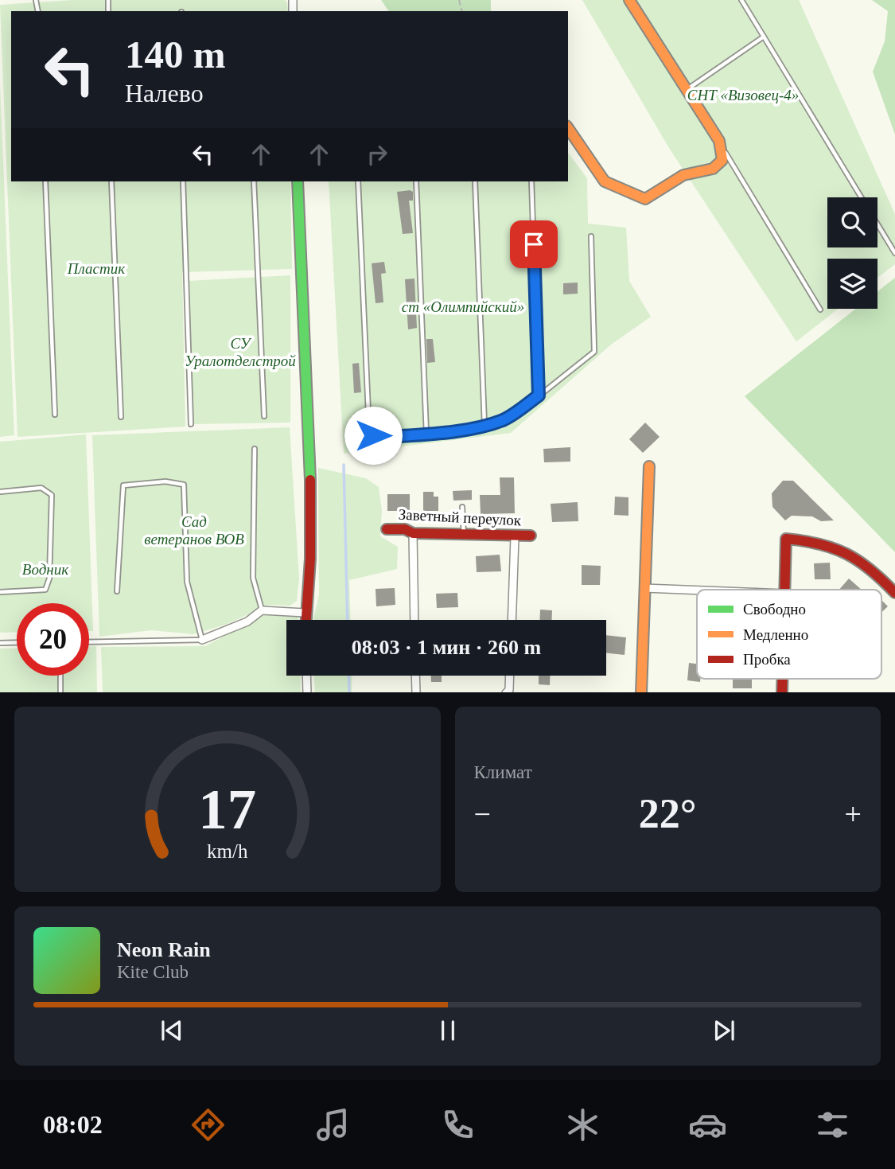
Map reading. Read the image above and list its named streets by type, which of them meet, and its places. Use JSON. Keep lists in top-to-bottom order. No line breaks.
{"streets":{"street":["Заветный переулок"]},"parks":["СНТ «Визовец-4»","Пластик","ст «Олимпийский»","СУ Уралотделстрой","Сад ветеранов ВОВ","Водник"],"legend":["Свободно","Медленно","Пробка"],"page":{"turn":["140 m","Налево"],"limit":"20","trip":"08:03 · 1 мин · 260 m","tile":"Климат","heat":["−","22°","+"],"song":["Neon Rain","Kite Club"],"tabs":"08:02","gauge":["17","km/h"]}}
